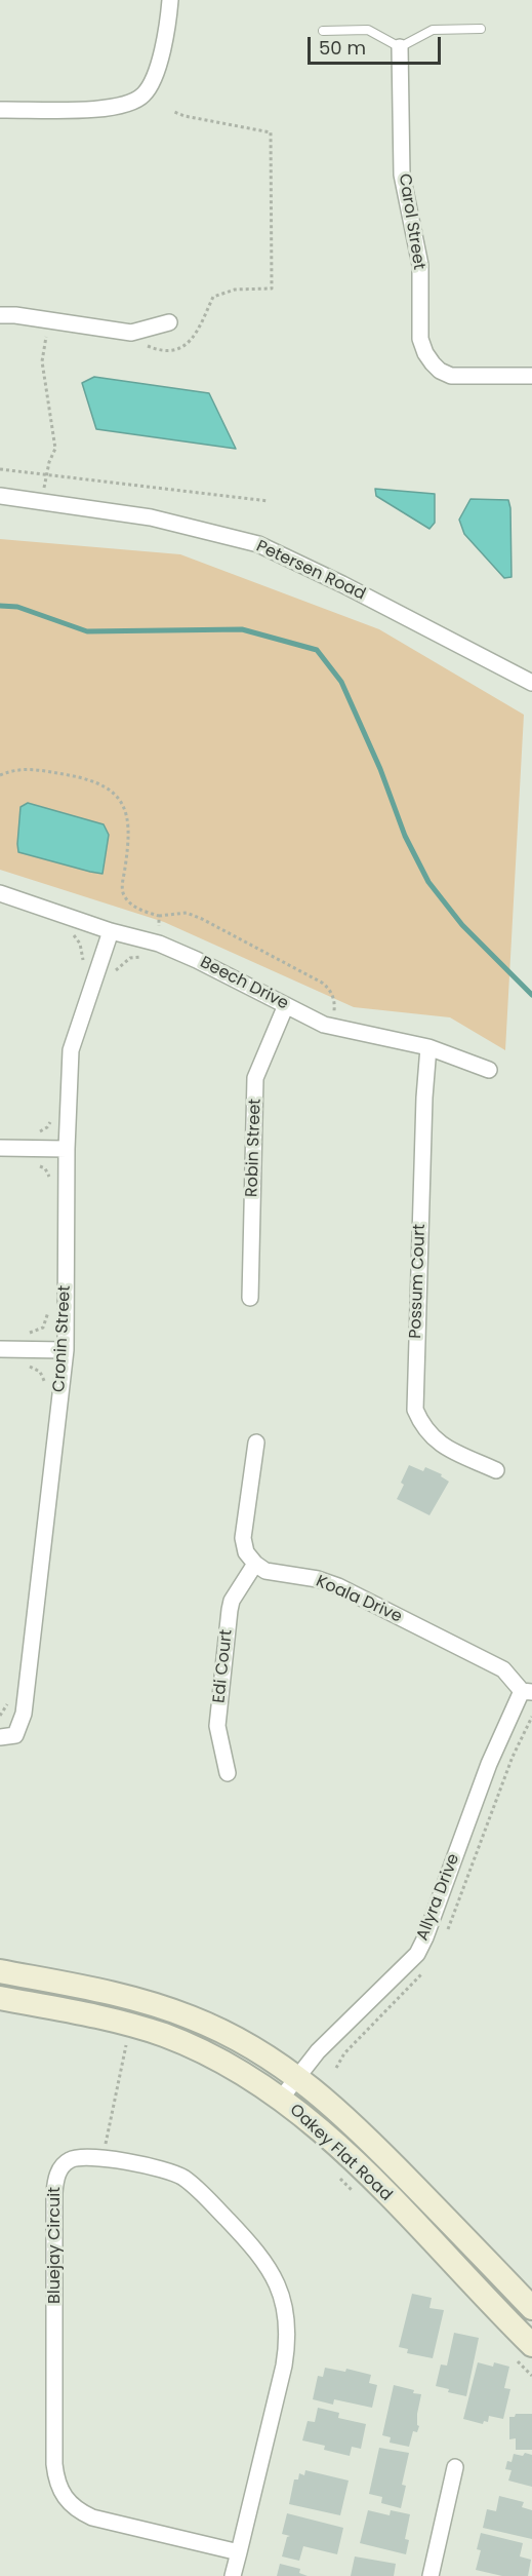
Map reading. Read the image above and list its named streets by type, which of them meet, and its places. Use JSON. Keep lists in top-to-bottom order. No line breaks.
{"streets":{"main road":["Oakey Flat Road"],"street":["Carol Street","Petersen Road","Beech Drive","Robin Street","Possum Court","Cronin Street","Koala Drive","Edi Court","Allyra Drive","Bluejay Circuit"]},"crossings":[["Beech Drive","Robin Street"],["Beech Drive","Possum Court"],["Beech Drive","Cronin Street"],["Koala Drive","Edi Court"],["Koala Drive","Allyra Drive"],["Allyra Drive","Oakey Flat Road"]],"scale_bar":"50 m"}
